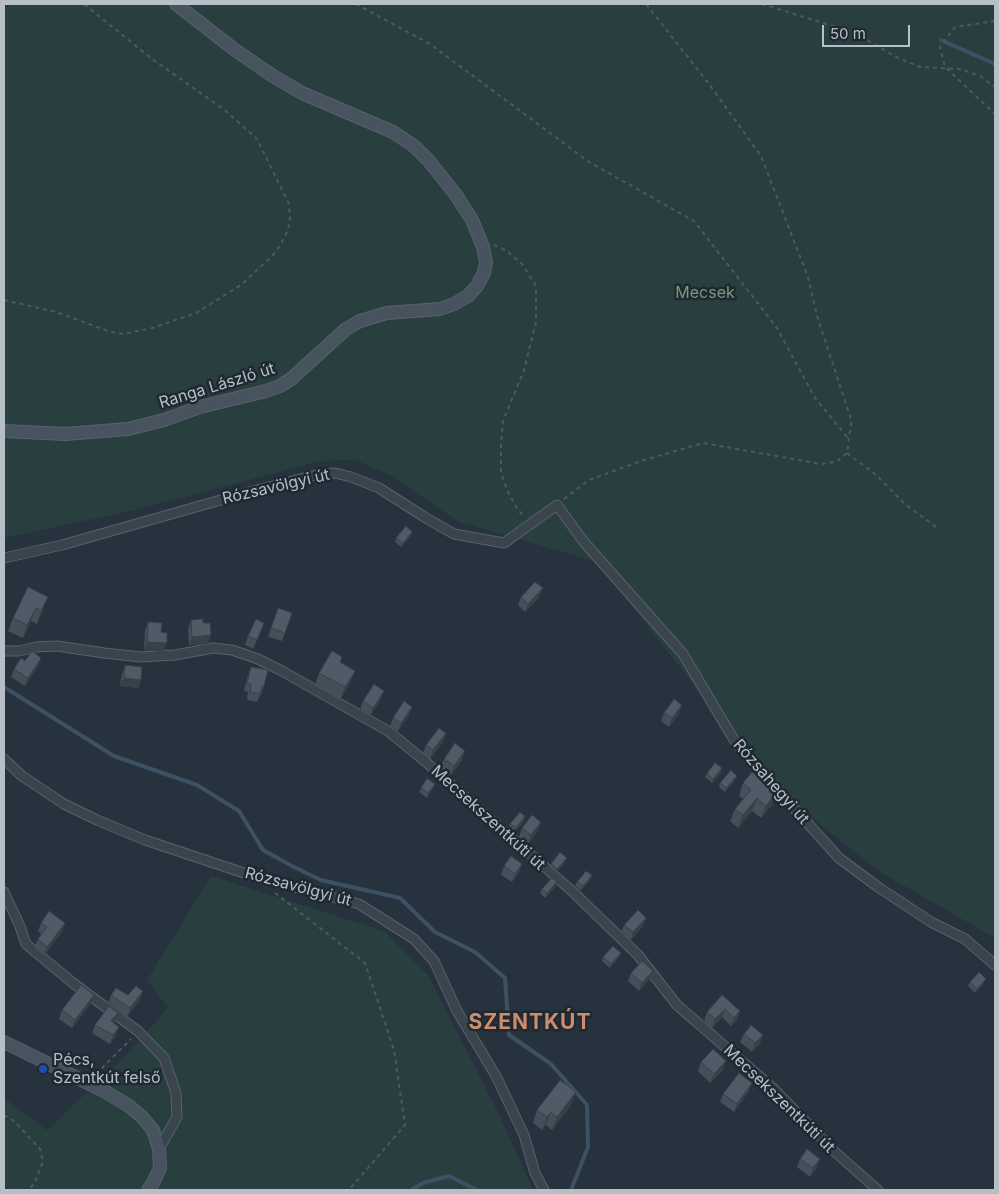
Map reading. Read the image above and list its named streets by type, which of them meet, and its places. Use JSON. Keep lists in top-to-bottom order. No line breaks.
{"streets":{"main road":["Ranga László út"],"street":["Rózsavölgyi út","Rózsahegyi út","Mecsekszentkúti út"]},"crossings":[["Rózsavölgyi út","Rózsahegyi út"]],"districts":["SZENTKÚT"],"parks":["Mecsek"],"places":["Pécs, Szentkút felső"],"scale_bar":"50 m"}
